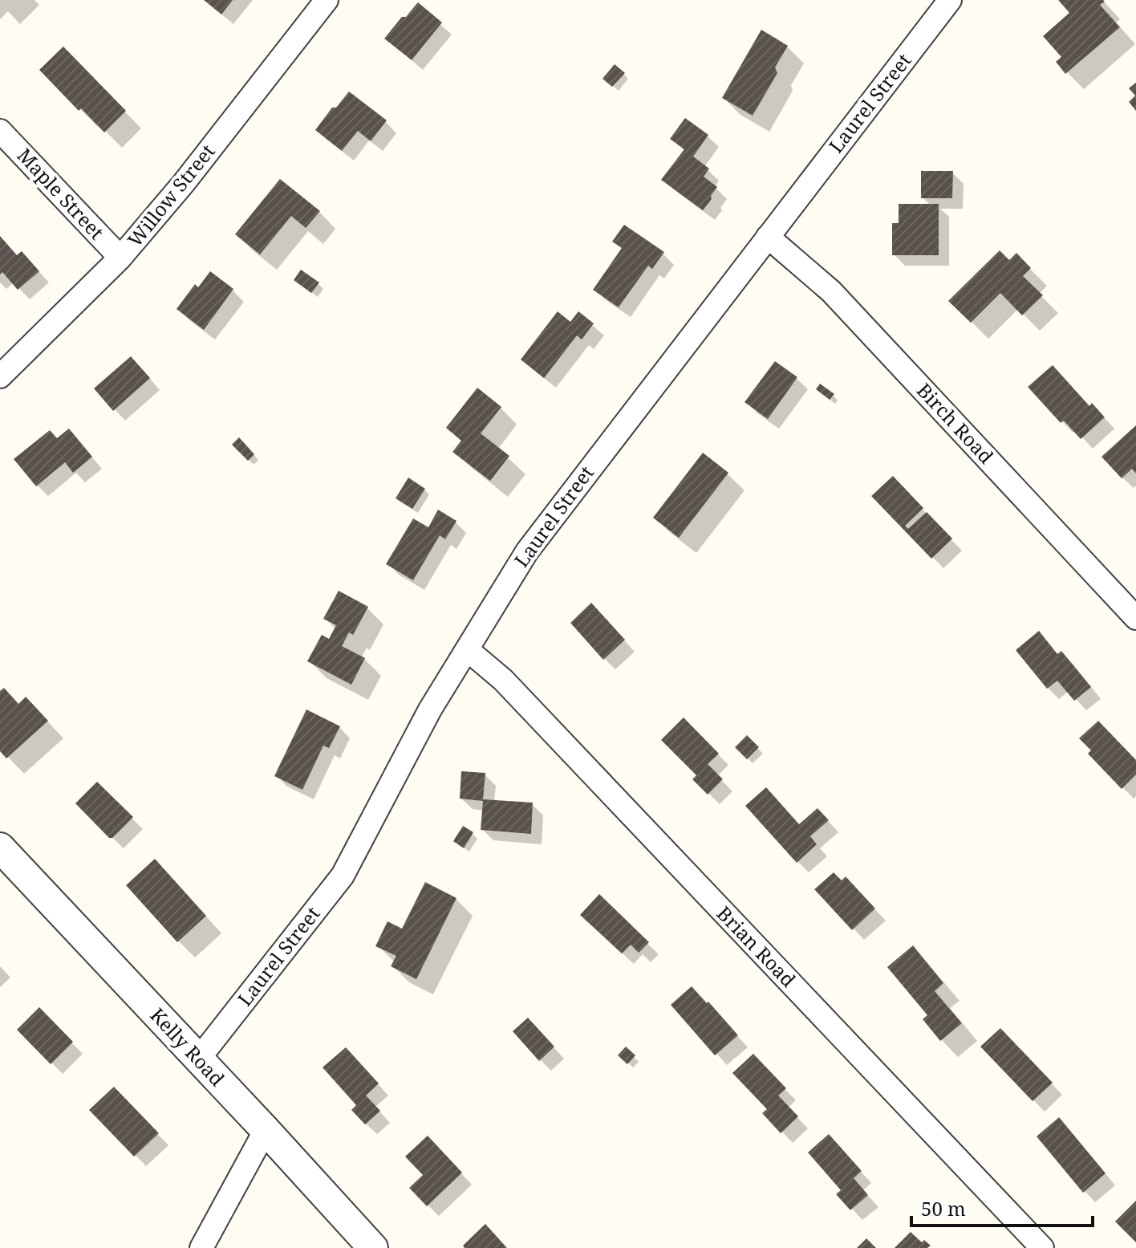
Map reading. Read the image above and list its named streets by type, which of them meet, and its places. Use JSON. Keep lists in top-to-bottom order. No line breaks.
{"streets":{"street":["Laurel Street","Maple Street","Willow Street","Birch Road","Brian Road","Kelly Road"]},"crossings":[["Laurel Street","Birch Road"],["Laurel Street","Brian Road"],["Laurel Street","Kelly Road"],["Maple Street","Willow Street"]],"scale_bar":"50 m"}
